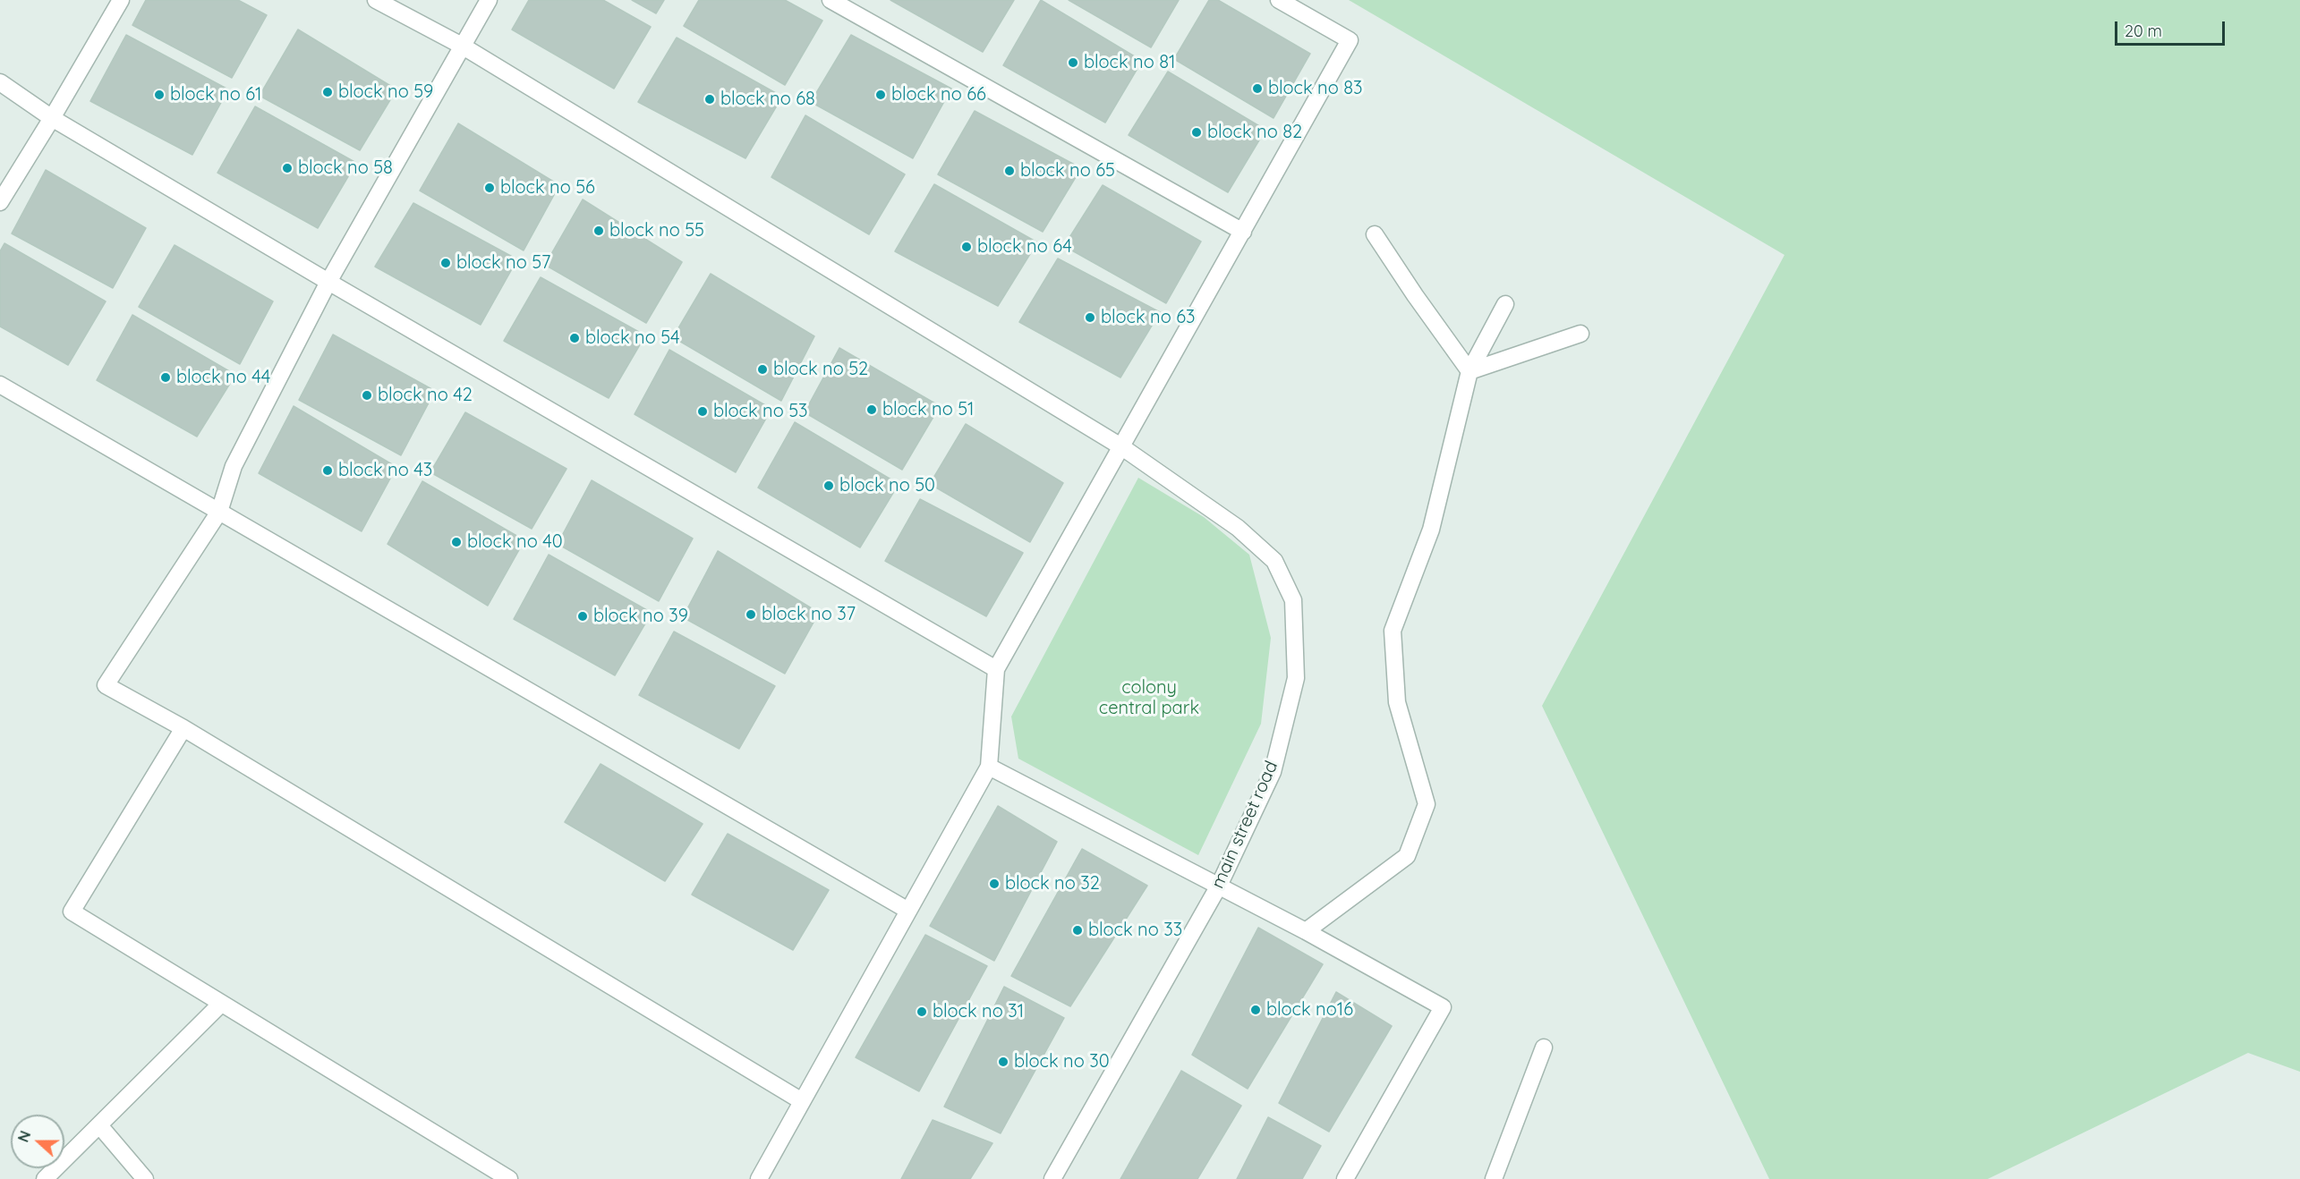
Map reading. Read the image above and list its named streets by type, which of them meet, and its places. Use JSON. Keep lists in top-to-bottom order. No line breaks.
{"streets":{"street":["main street road"]},"parks":["colony central park"],"places":["block no 81","block no 83","block no 59","block no 61","block no 66","block no 68","block no 82","block no 58","block no 65","block no 56","block no 55","block no 64","block no 57","block no 63","block no 54","block no 52","block no 44","block no 42","block no 51","block no 53","block no 43","block no 50","block no 40","block no 37","block no 39","block no 32","block no 33","block no16","block no 31","block no 30"],"scale_bar":"20 m","north":"left"}
